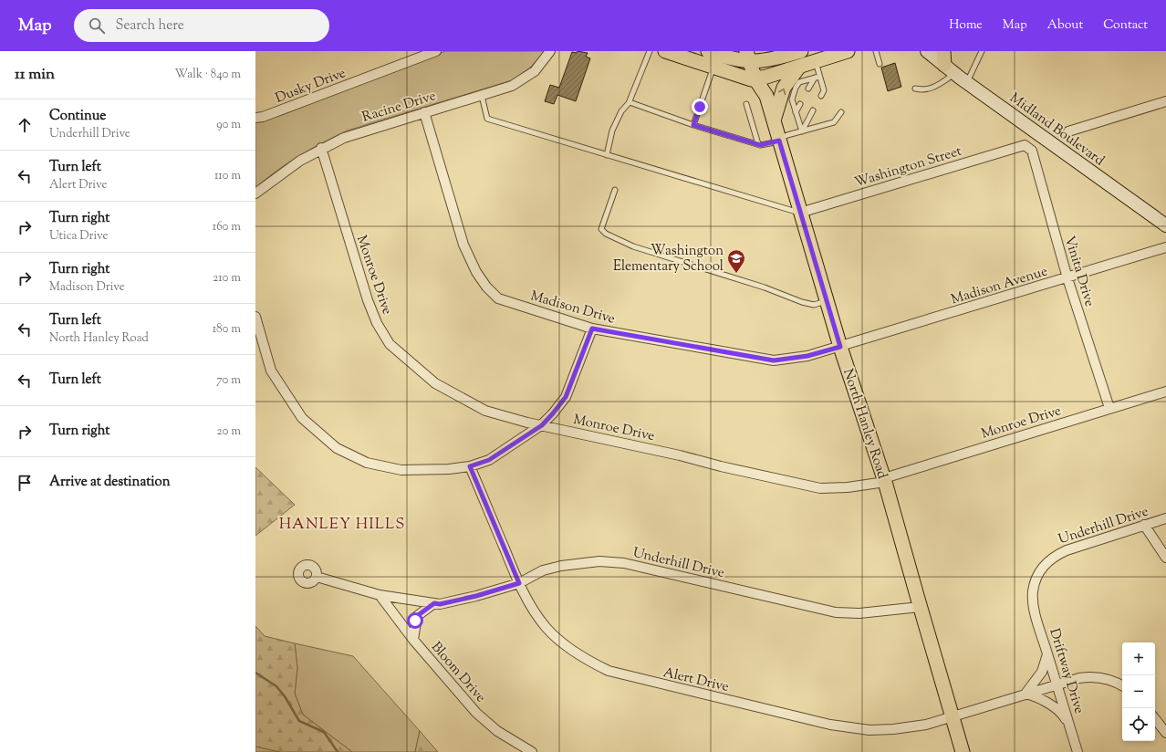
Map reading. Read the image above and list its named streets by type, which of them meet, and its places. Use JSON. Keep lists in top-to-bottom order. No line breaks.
{"streets":{"main road":["Midland Boulevard","North Hanley Road"],"street":["Dusky Drive","Racine Drive","Washington Street","Vinita Drive","Monroe Drive","Madison Avenue","Madison Drive","Underhill Drive","Driftway Drive","Bloom Drive","Alert Drive"]},"crossings":[["Racine Drive","Monroe Drive"],["Racine Drive","Madison Drive"],["Washington Street","Vinita Drive"],["Washington Street","North Hanley Road"],["Vinita Drive","Monroe Drive"],["Vinita Drive","Madison Avenue"],["Monroe Drive","North Hanley Road"],["Madison Avenue","Madison Drive"],["Madison Avenue","North Hanley Road"],["Madison Drive","North Hanley Road"],["North Hanley Road","Underhill Drive"],["North Hanley Road","Alert Drive"],["Underhill Drive","Driftway Drive"],["Underhill Drive","Bloom Drive"],["Underhill Drive","Alert Drive"],["Driftway Drive","Alert Drive"]],"districts":["HANLEY HILLS"],"places":{"school or university":["Washington Elementary School"]},"page":{"header":"Map","search":"Search here","nav":["Home","Map","About","Contact"],"heading":["11 min","Walk · 840 m"],"list":[["Continue","Underhill Drive","90 m"],["Turn left","Alert Drive","110 m"],["Turn right","Utica Drive","160 m"],["Turn right","Madison Drive","210 m"],["Turn left","North Hanley Road","180 m"],["Turn left","70 m"],["Turn right","20 m"],"Arrive at destination"],"map_buttons":["+","−"]}}
